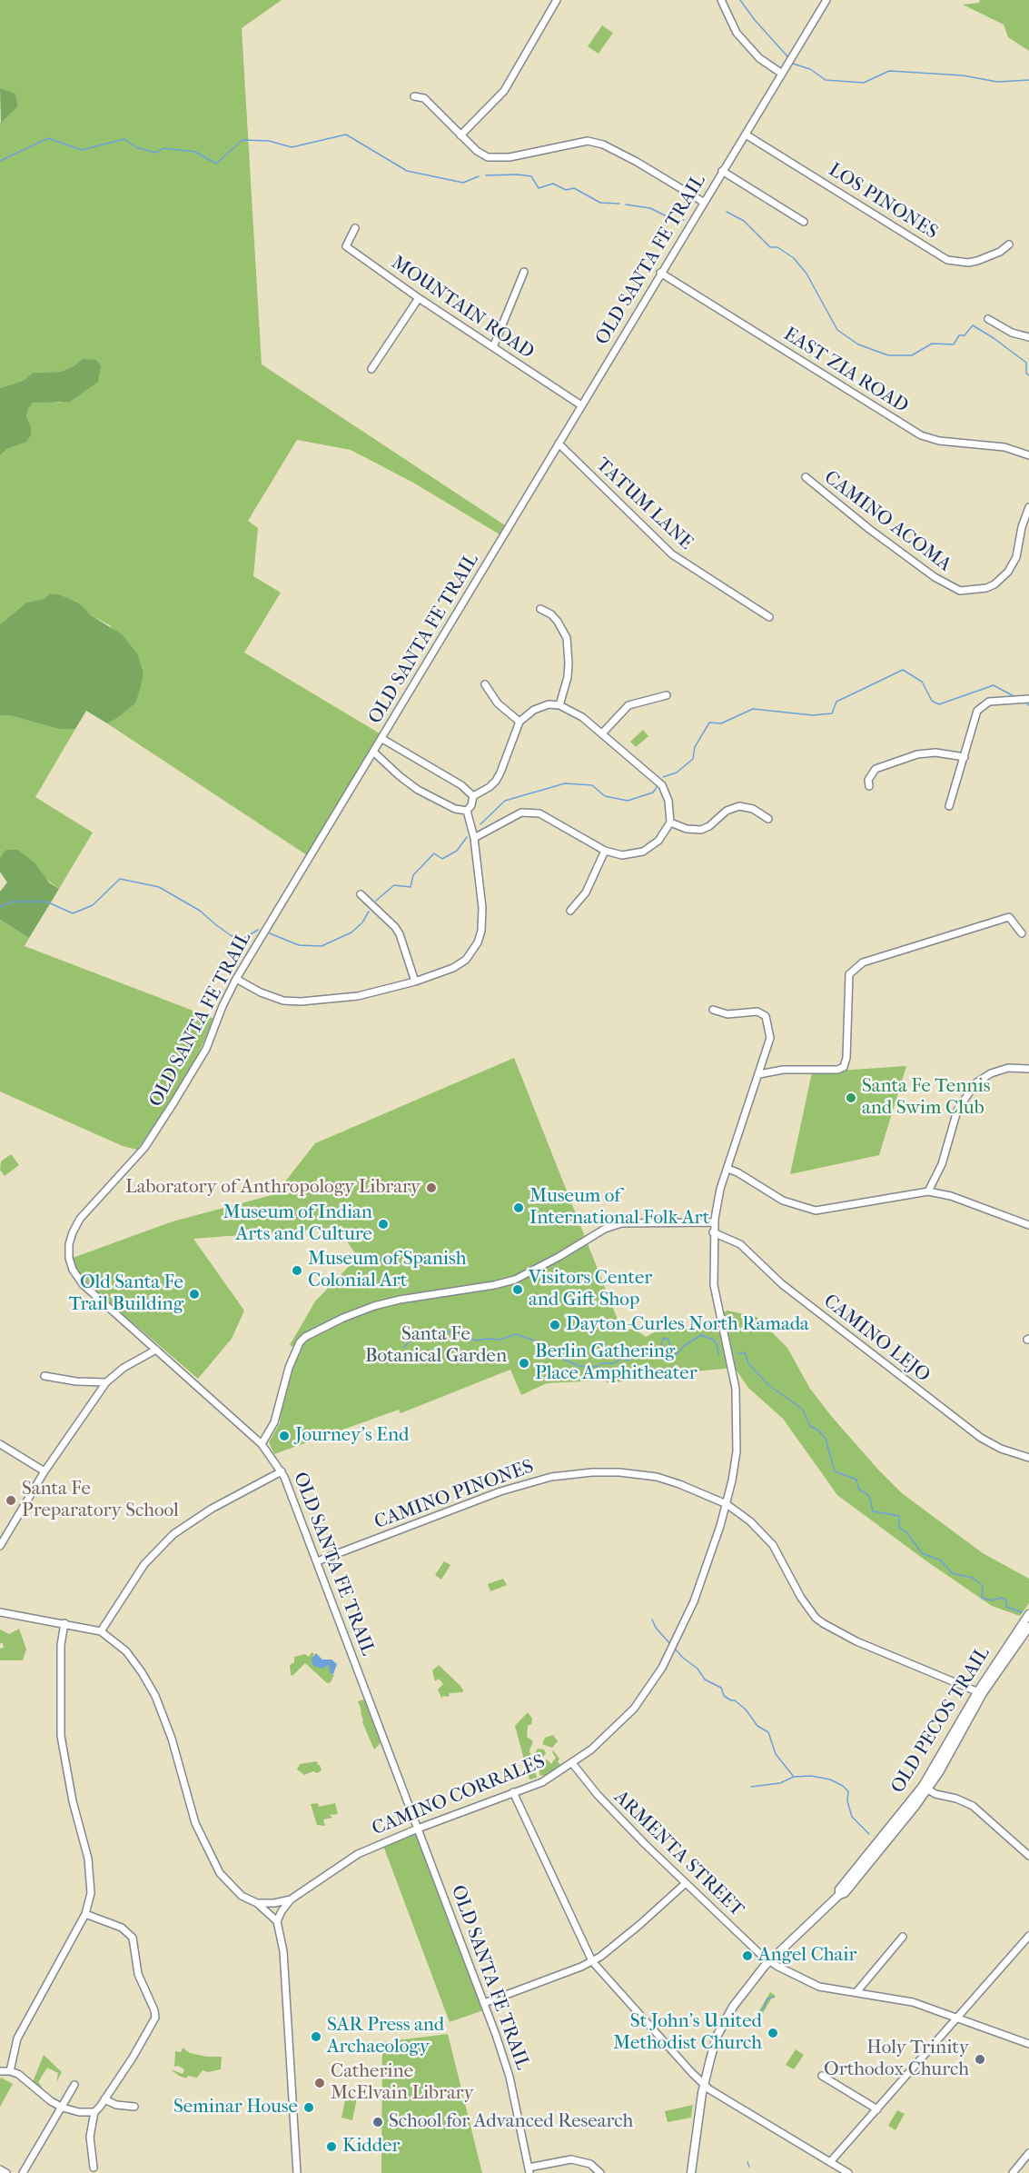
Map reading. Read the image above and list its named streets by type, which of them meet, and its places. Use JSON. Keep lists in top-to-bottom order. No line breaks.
{"streets":{"main road":["OLD PECOS TRAIL"],"street":["LOS PINONES","OLD SANTA FE TRAIL","MOUNTAIN ROAD","EAST ZIA ROAD","TATUM LANE","CAMINO ACOMA","CAMINO LEJO","CAMINO PINONES","CAMINO CORRALES","ARMENTA STREET"]},"crossings":[["LOS PINONES","OLD SANTA FE TRAIL"],["OLD SANTA FE TRAIL","MOUNTAIN ROAD"],["OLD SANTA FE TRAIL","EAST ZIA ROAD"],["OLD SANTA FE TRAIL","TATUM LANE"],["OLD SANTA FE TRAIL","CAMINO PINONES"],["OLD SANTA FE TRAIL","CAMINO CORRALES"],["CAMINO LEJO","CAMINO CORRALES"],["CAMINO PINONES","OLD PECOS TRAIL"],["CAMINO PINONES","CAMINO CORRALES"],["OLD PECOS TRAIL","ARMENTA STREET"],["CAMINO CORRALES","ARMENTA STREET"]],"parks":["Santa Fe Botanical Garden"],"places":["Santa Fe Tennis and Swim Club","Laboratory of Anthropology Library","Museum of International Folk Art","Museum of Indian Arts and Culture","Museum of Spanish Colonial Art","Visitors Center and Gift Shop","Old Santa Fe Trail Building","Dayton-Curles North Ramada","Berlin Gathering Place Amphitheater","Journey's End","Santa Fe Preparatory School","Angel Chair","St John's United Methodist Church","SAR Press and Archaeology","Holy Trinity Orthodox Church","Catherine McElvain Library","Seminar House","School for Advanced Research","Kidder"]}
